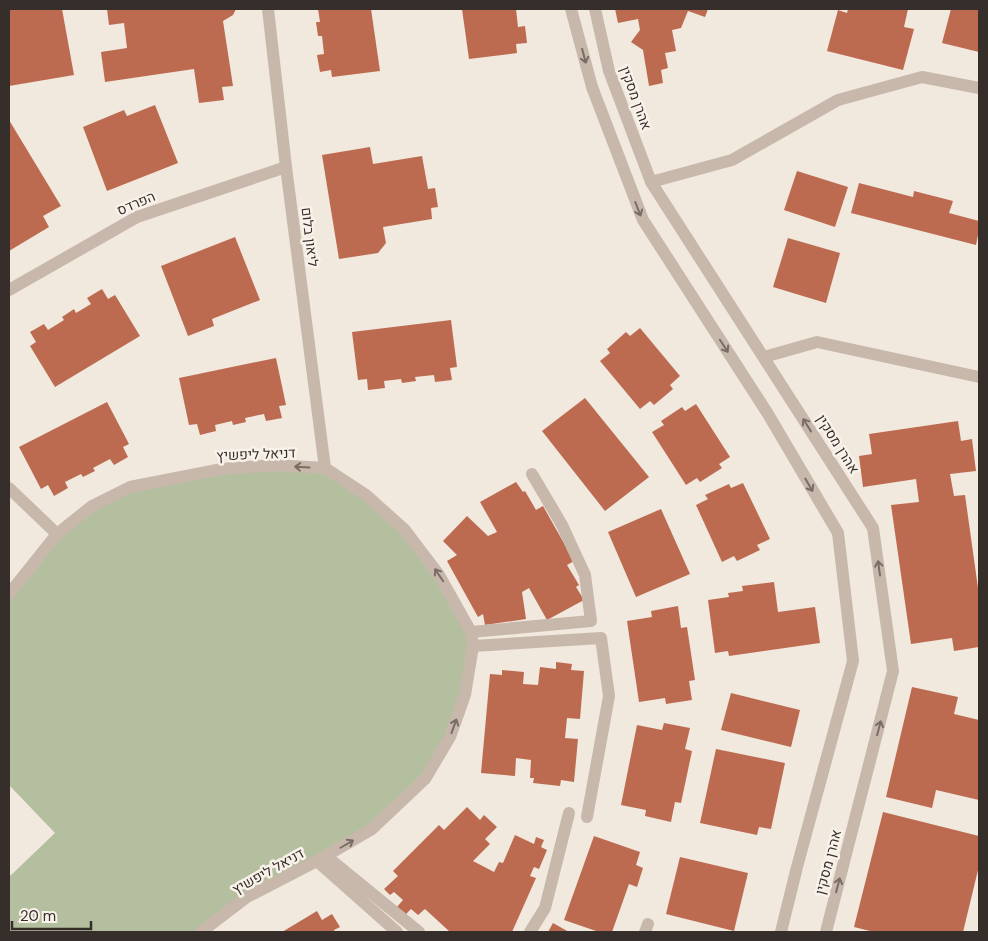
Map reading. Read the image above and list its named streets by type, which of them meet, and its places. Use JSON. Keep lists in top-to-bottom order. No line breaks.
{"streets":{"street":["אהרן מסקין","הפרדס","ליאון בלום","דניאל ליפשיץ"]},"crossings":[["הפרדס","ליאון בלום"],["ליאון בלום","דניאל ליפשיץ"]],"scale_bar":"20 m"}
